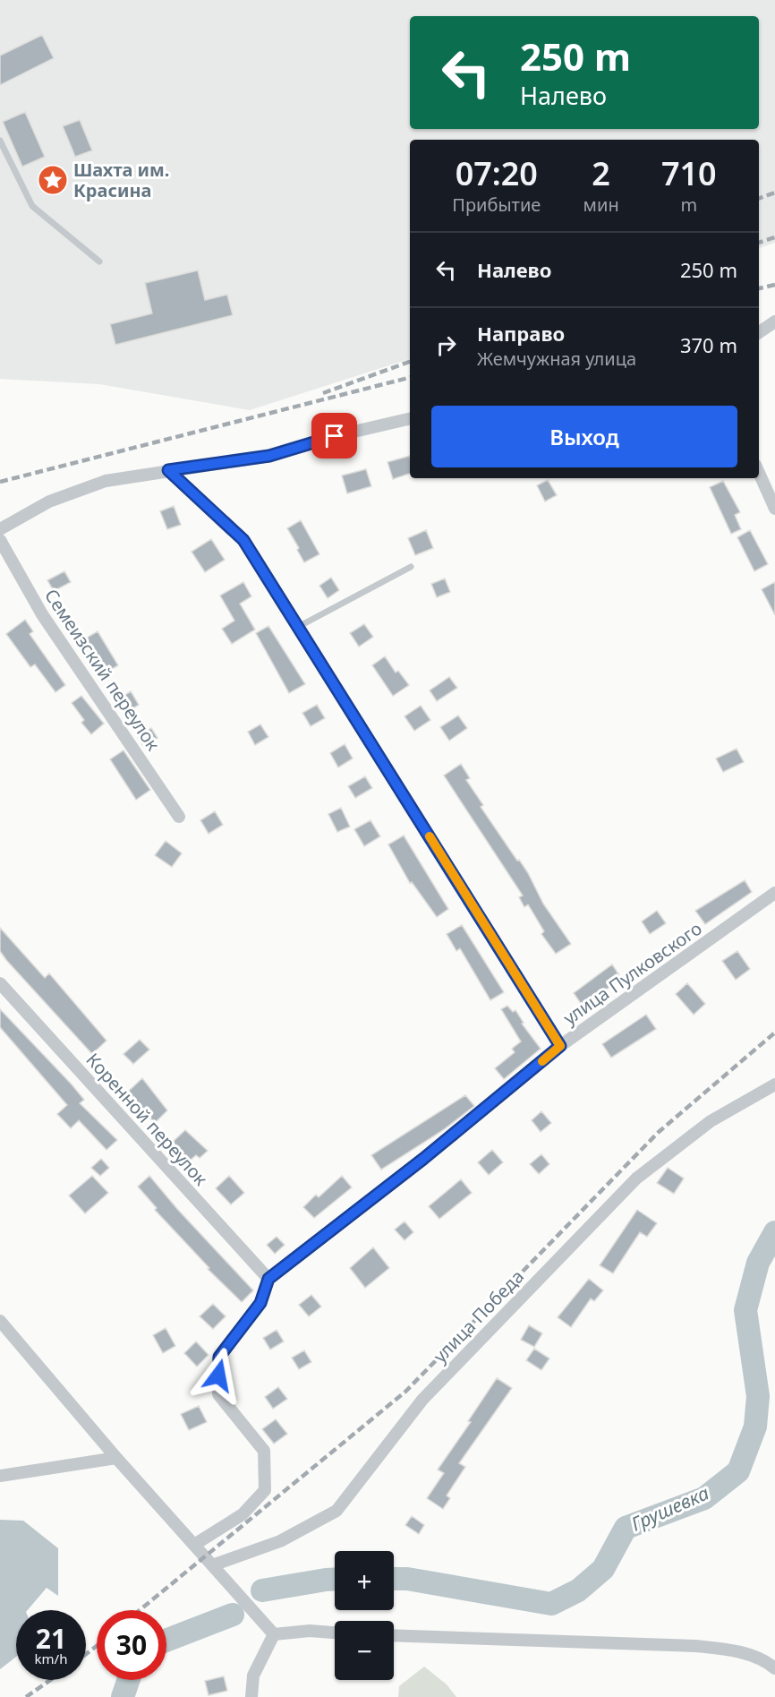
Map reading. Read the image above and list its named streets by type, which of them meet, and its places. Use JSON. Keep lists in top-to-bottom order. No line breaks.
{"streets":{"street":["Семеизский переулок","улица Пулковского","Коренной переулок","улица Победа"]},"crossings":[["улица Пулковского","Коренной переулок"]],"water":["Грушевка"],"places":{"place":["Шахта им. Красина"]},"page":{"turn":["250 m","Налево"],"eta":["07:20","Прибытие","2","мин","710","m"],"list":[{"name":"Налево","value":"250 m"},{"name":"Направо","note":"Жемчужная улица","value":"370 m"}],"buttons":"Выход","map_buttons":["+","−"],"speed":"21 km/h","limit":"30"}}
